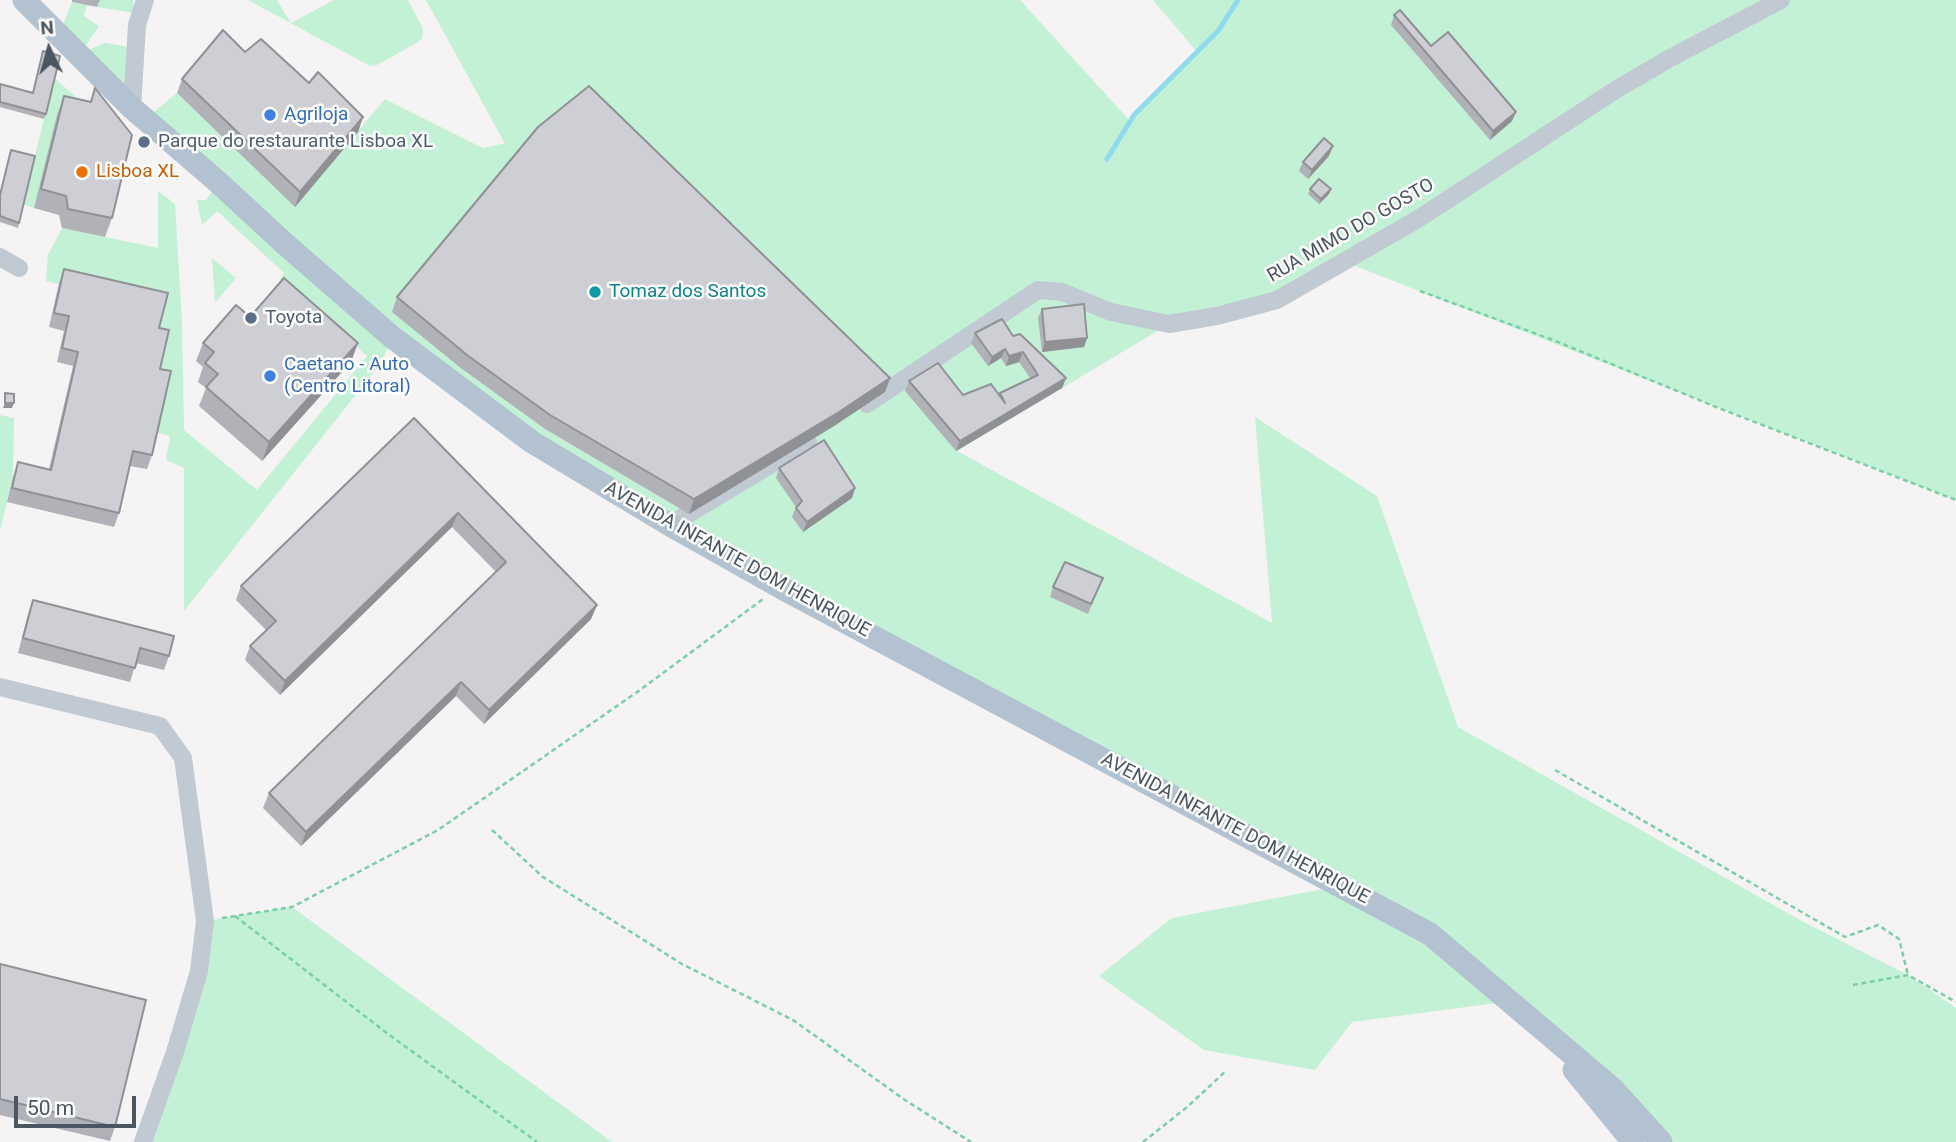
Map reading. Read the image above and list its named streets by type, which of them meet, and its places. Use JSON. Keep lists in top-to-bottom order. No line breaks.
{"streets":{"main road":["AVENIDA INFANTE DOM HENRIQUE"],"street":["RUA MIMO DO GOSTO"]},"places":["Agriloja","Parque do restaurante Lisboa XL","Lisboa XL","Tomaz dos Santos","Toyota","Caetano - Auto (Centro Litoral)"],"scale_bar":"50 m","north":"top"}
